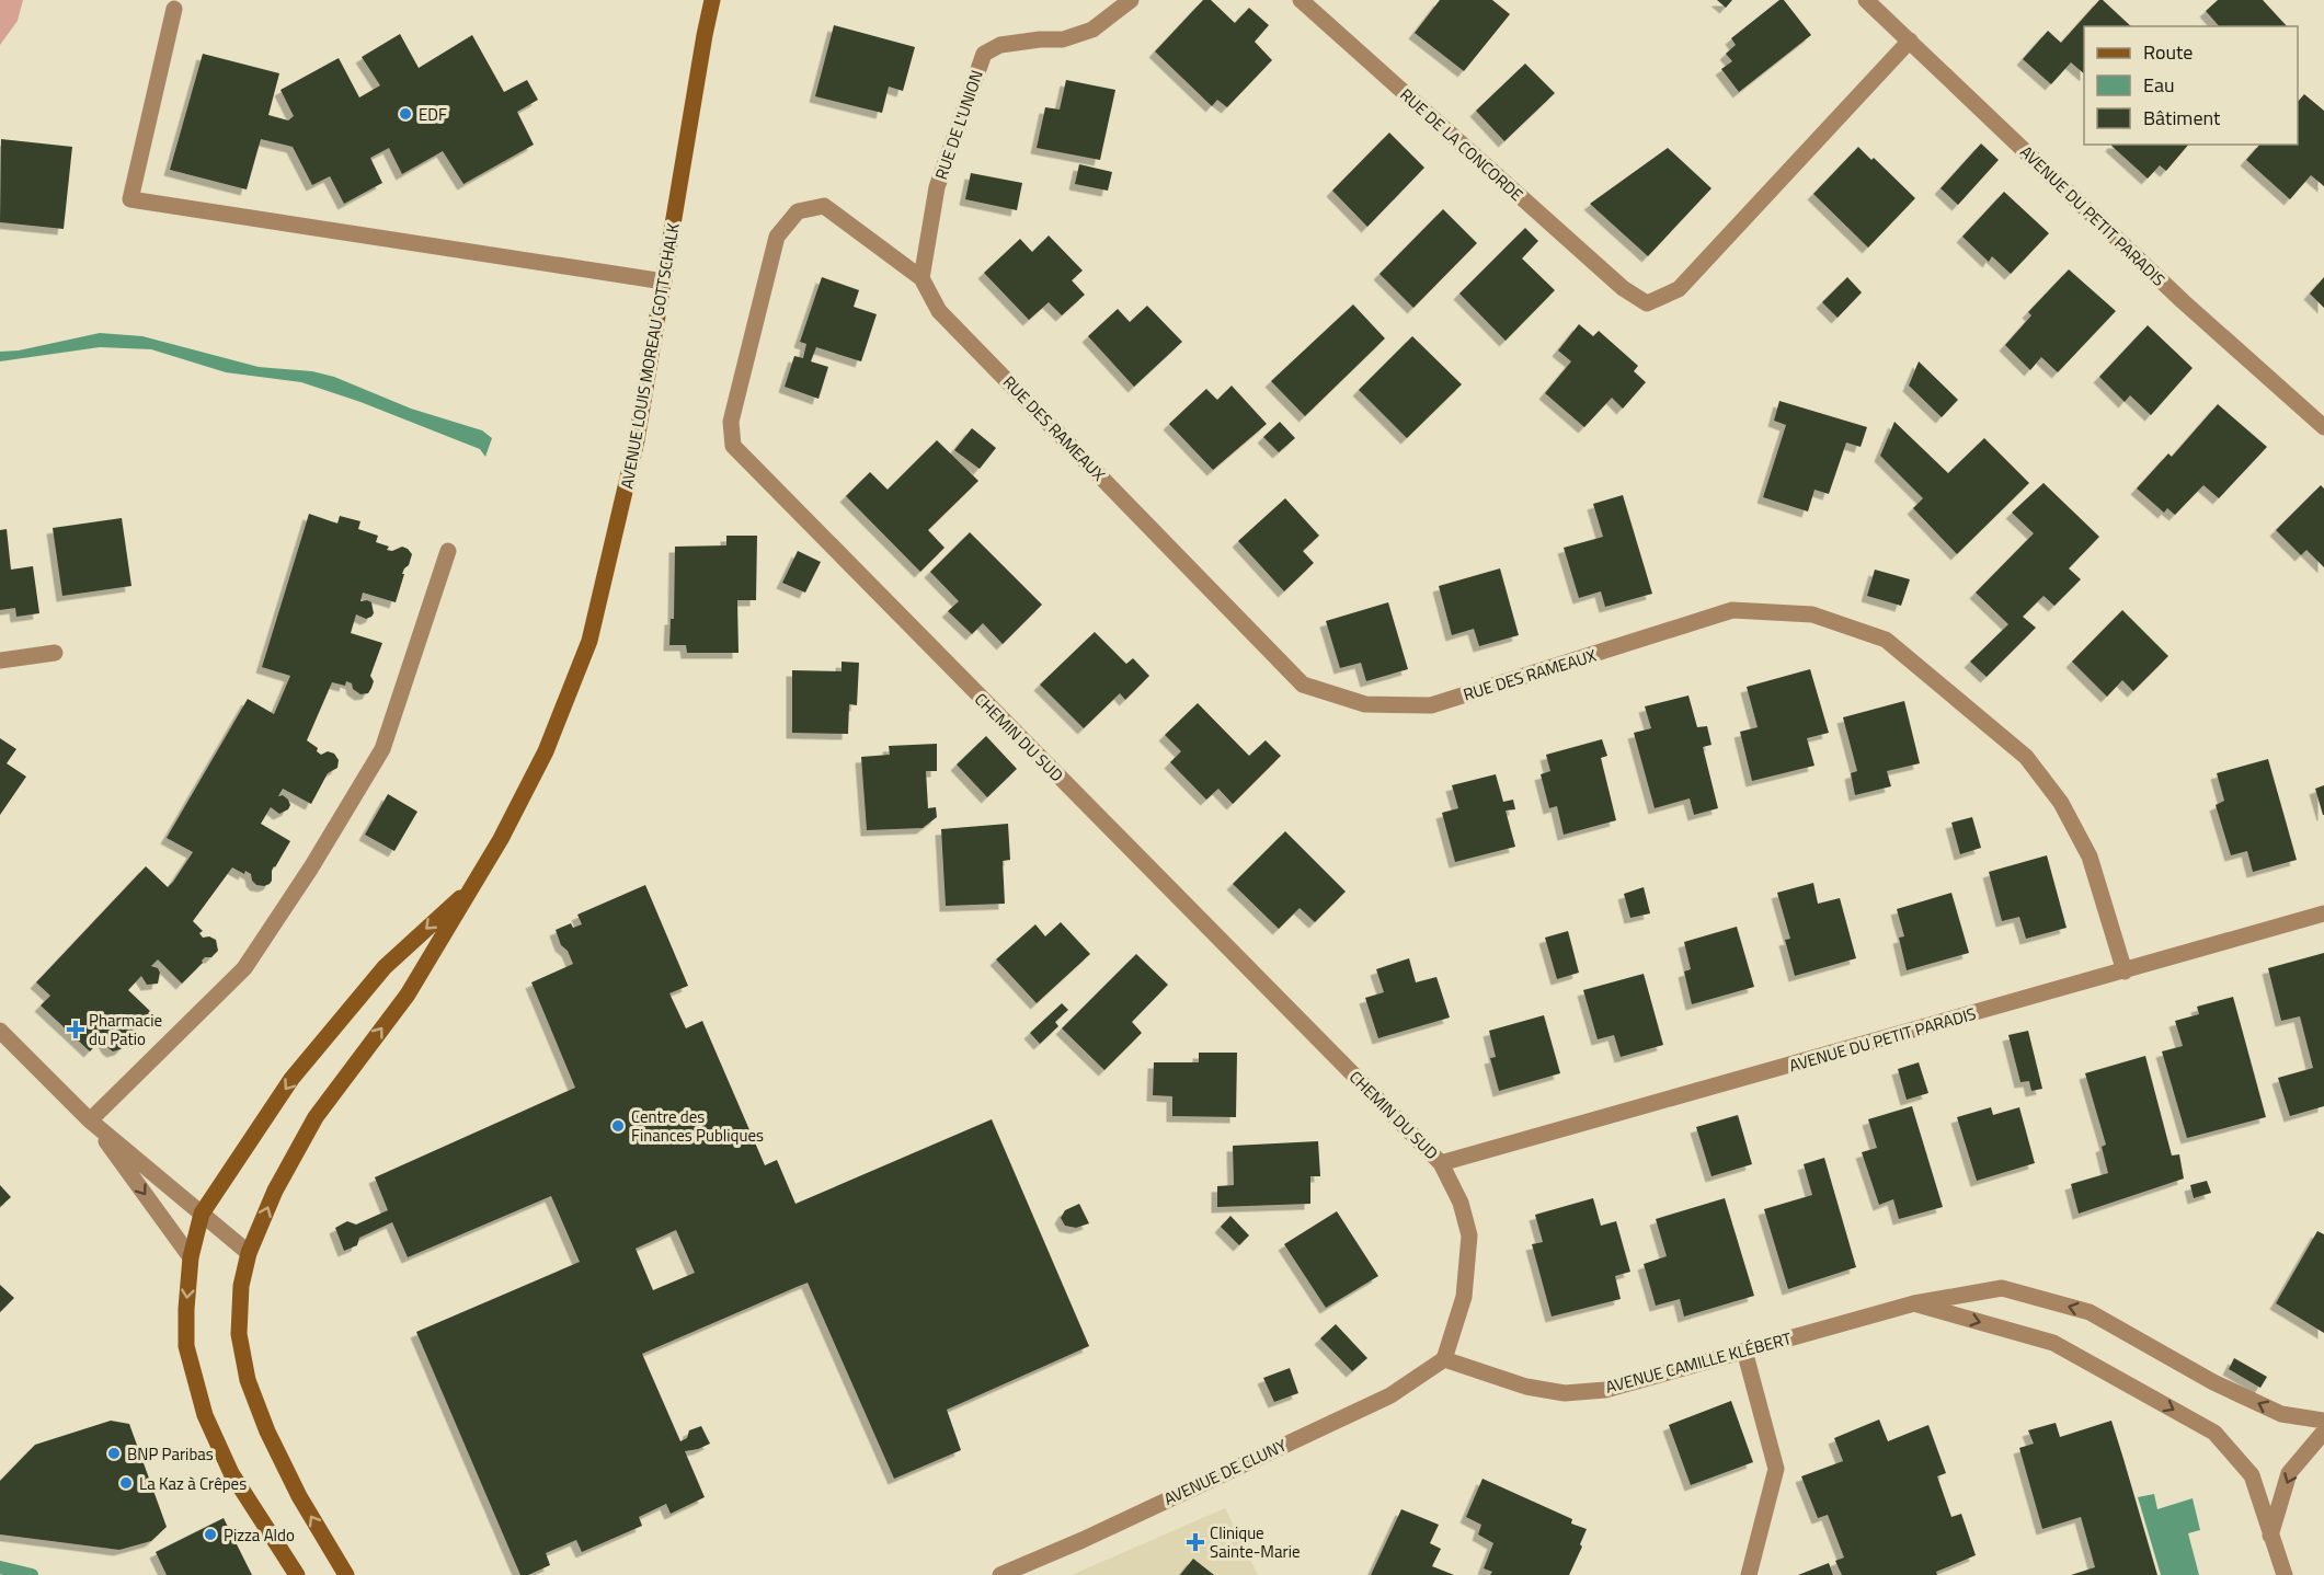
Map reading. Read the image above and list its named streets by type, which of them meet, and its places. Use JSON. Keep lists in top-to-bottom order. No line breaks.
{"streets":{"main road":["AVENUE LOUIS MOREAU GOTTSCHALK"],"street":["RUE DE L'UNION","RUE DE LA CONCORDE","AVENUE DU PETIT PARADIS","RUE DES RAMEAUX","CHEMIN DU SUD","AVENUE CAMILLE KLÉBERT","AVENUE DE CLUNY"]},"crossings":[["RUE DE L'UNION","RUE DES RAMEAUX"],["RUE DE L'UNION","CHEMIN DU SUD"],["RUE DE LA CONCORDE","AVENUE DU PETIT PARADIS"],["AVENUE DU PETIT PARADIS","RUE DES RAMEAUX"],["AVENUE DU PETIT PARADIS","CHEMIN DU SUD"],["RUE DES RAMEAUX","CHEMIN DU SUD"],["CHEMIN DU SUD","AVENUE CAMILLE KLÉBERT"],["CHEMIN DU SUD","AVENUE DE CLUNY"],["AVENUE CAMILLE KLÉBERT","AVENUE DE CLUNY"]],"places":{"other":["EDF","Centre des Finances Publiques","BNP Paribas","La Kaz à Crêpes","Pizza Aldo"],"health":["Pharmacie du Patio","Clinique Sainte-Marie"]},"legend":["Route","Eau","Bâtiment"]}
